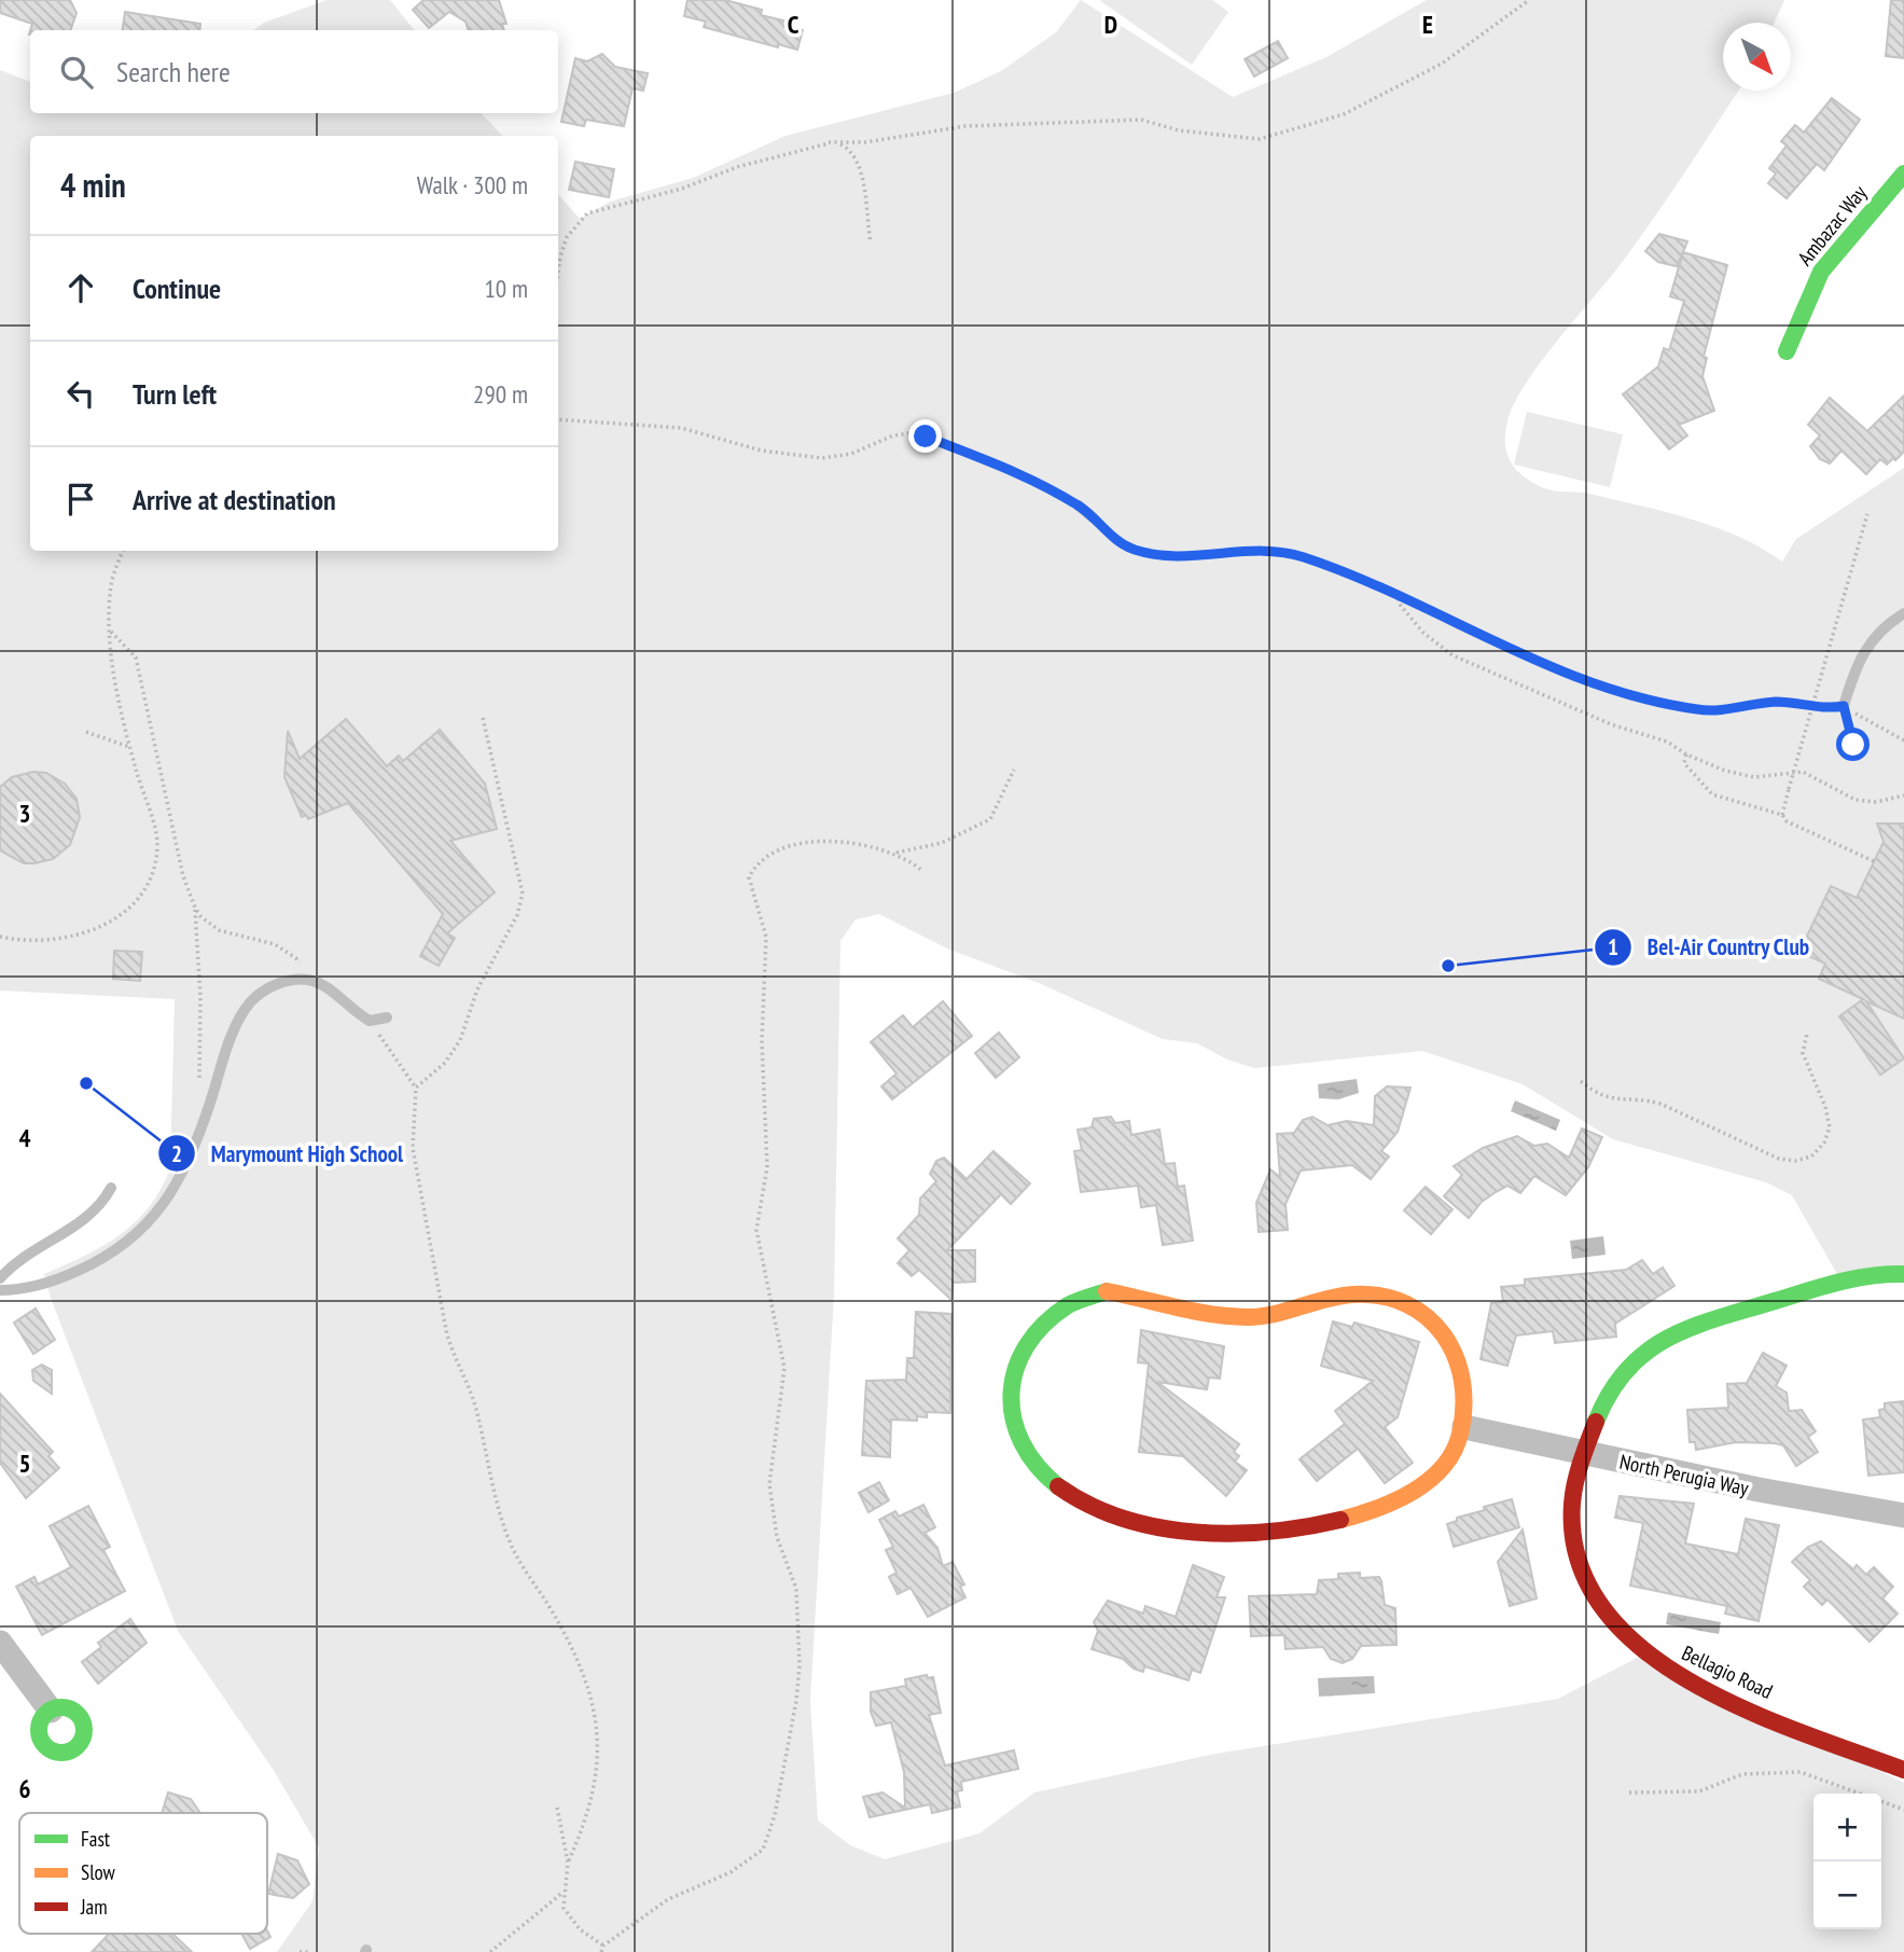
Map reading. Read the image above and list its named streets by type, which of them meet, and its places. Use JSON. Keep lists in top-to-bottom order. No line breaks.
{"streets":{"street":["Ambazac Way","North Perugia Way","Bellagio Road"]},"crossings":[["North Perugia Way","Bellagio Road"]],"places":["Bel-Air Country Club","Marymount High School"],"legend":["Fast","Slow","Jam"],"north":"bottom right","page":{"search":"Search here","heading":["4 min","Walk · 300 m"],"list":[["Continue","10 m"],["Turn left","290 m"],"Arrive at destination"],"map_buttons":["+","−"]},"grid":{"columns":["C","D","E"],"rows":["3","4","5","6"]}}
